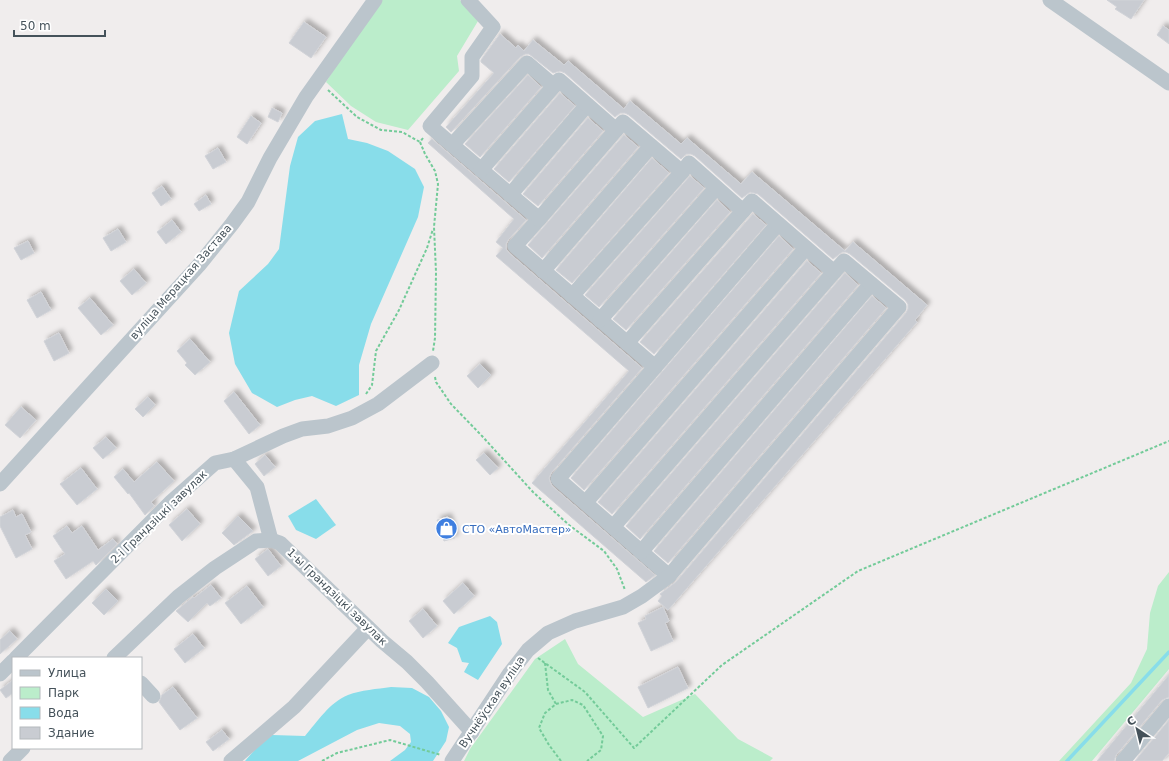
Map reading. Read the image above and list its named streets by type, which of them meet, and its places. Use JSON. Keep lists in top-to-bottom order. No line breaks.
{"streets":{"street":["вуліца Мерацкая Застава","2-і Грандзіцкі завулак","1-ы Грандзіцкі завулак","Вучнёўская вуліца"]},"crossings":[["1-ы Грандзіцкі завулак","Вучнёўская вуліца"]],"places":{"shop":["СТО «АвтоМастер»"]},"legend":["Улица","Парк","Вода","Здание"],"scale_bar":"50 m","north":"top left"}
